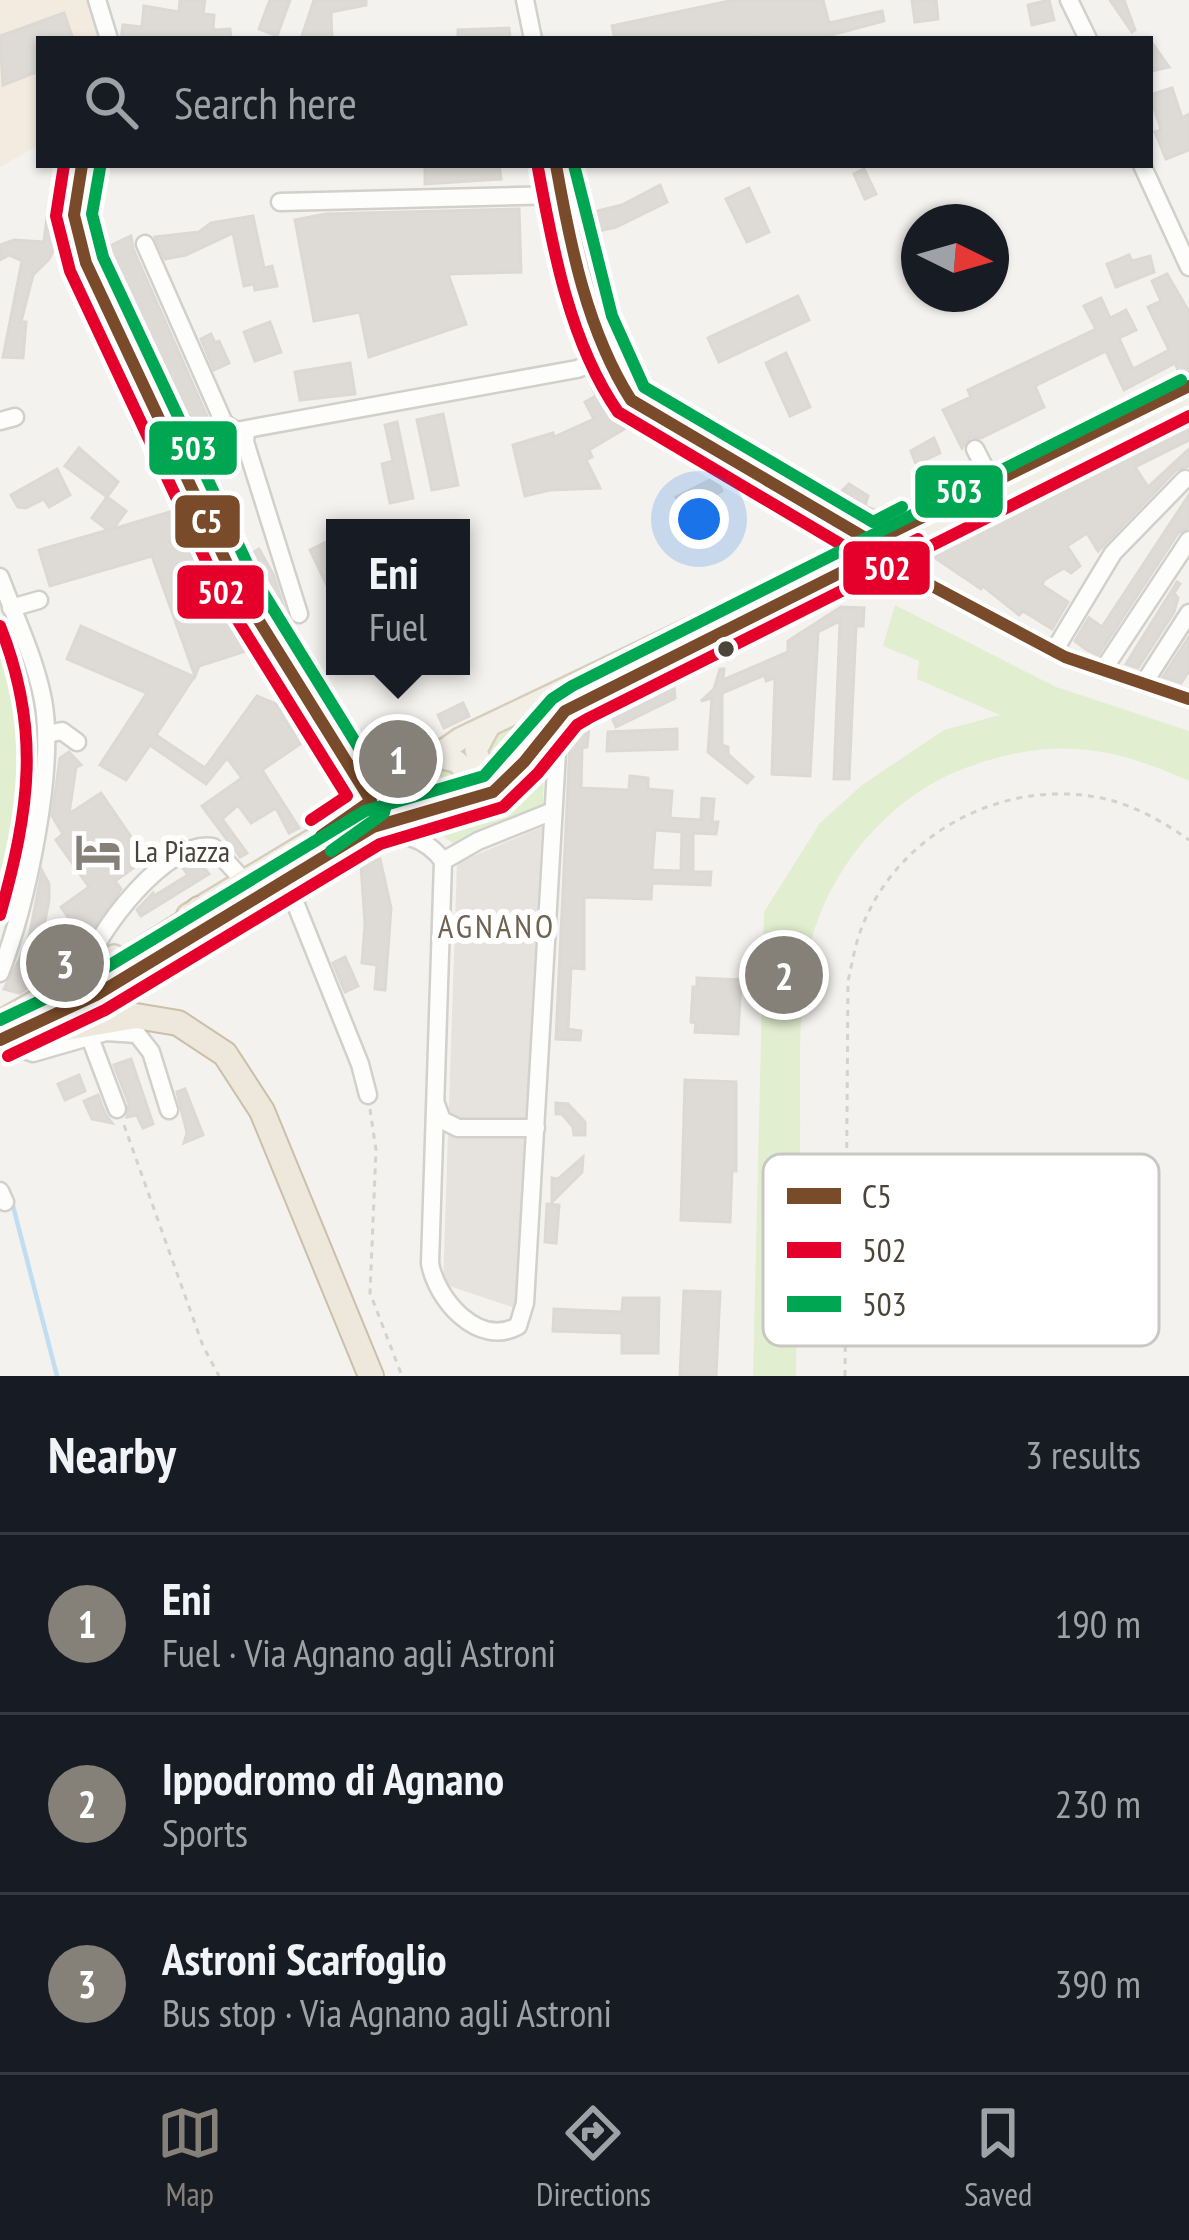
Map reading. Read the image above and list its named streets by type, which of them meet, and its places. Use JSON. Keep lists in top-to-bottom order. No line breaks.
{"districts":["AGNANO"],"places":{"hotel":["La Piazza"]},"lines":["transit line C5","transit line 502","transit line 503"],"legend":["C5","502","503"],"north":"right","page":{"search":"Search here","popup":["Eni","Fuel"],"pins":["1","3","2"],"heading":["Nearby","3 results"],"list":[{"mark":"1","name":"Eni","note":"Fuel · Via Agnano agli Astroni","value":"190 m"},{"mark":"2","name":"Ippodromo di Agnano","note":"Sports","value":"230 m"},{"mark":"3","name":"Astroni Scarfoglio","note":"Bus stop · Via Agnano agli Astroni","value":"390 m"}],"nav":["Map","Directions","Saved"]}}
